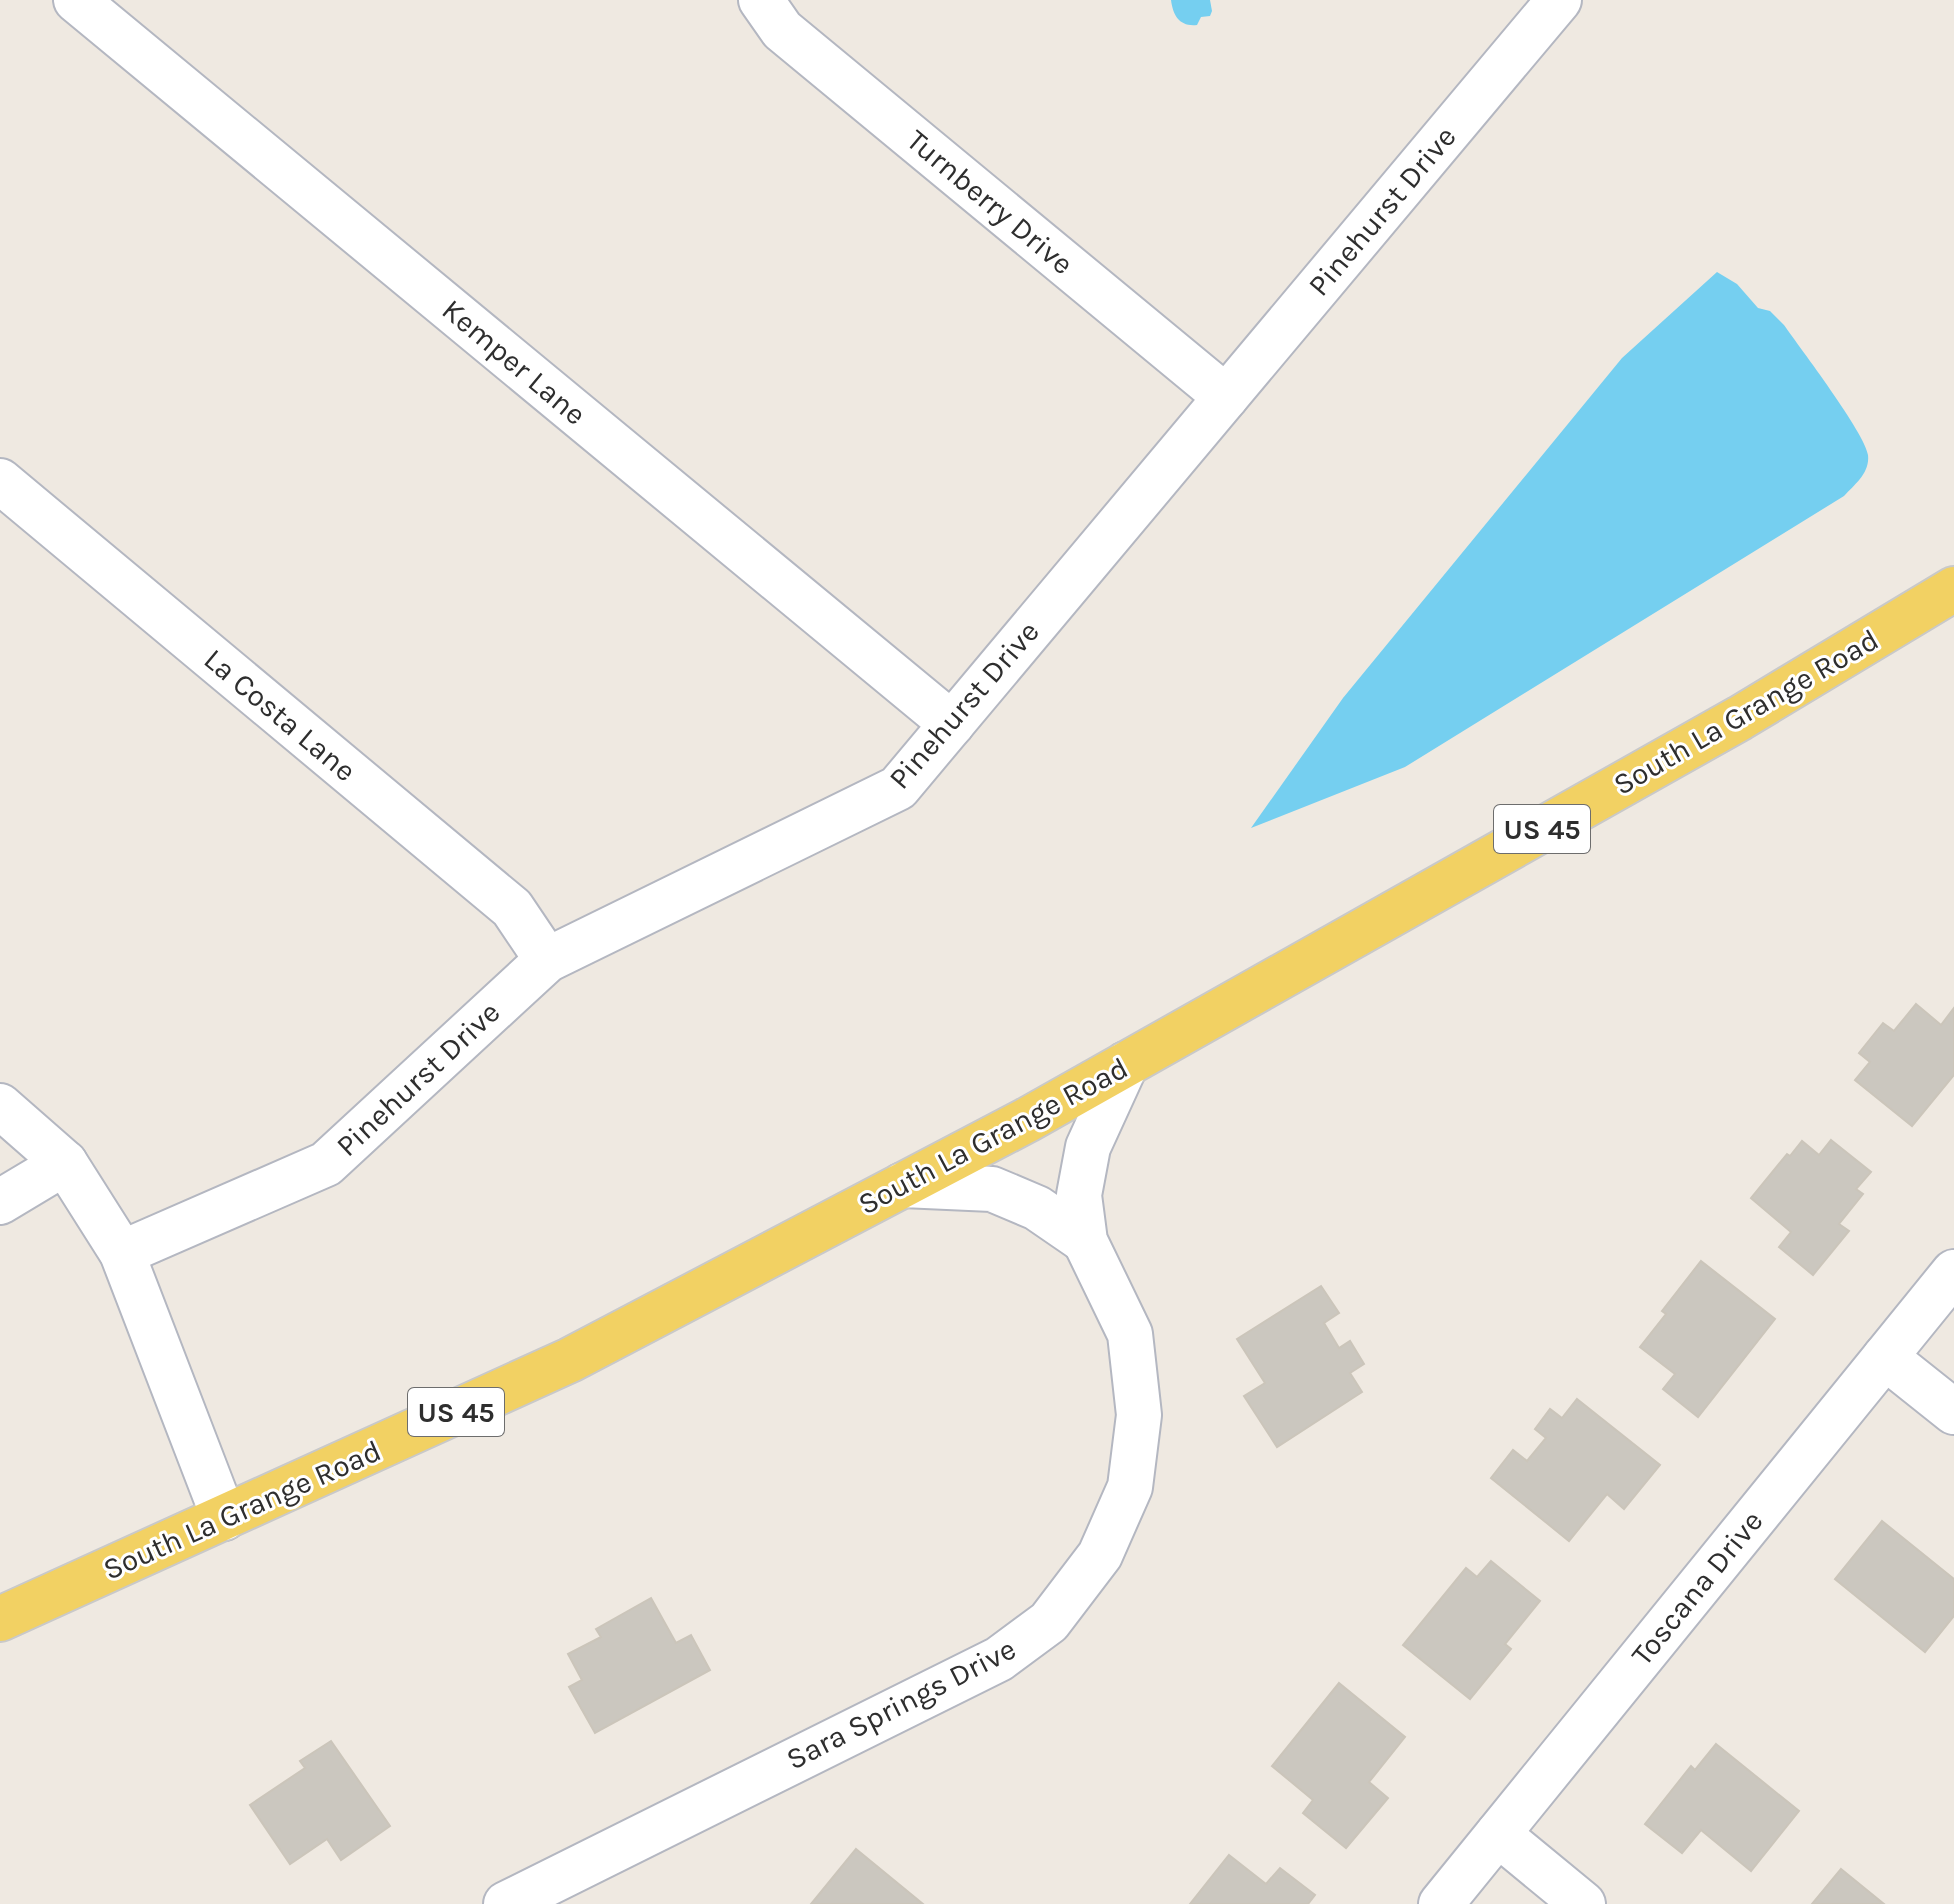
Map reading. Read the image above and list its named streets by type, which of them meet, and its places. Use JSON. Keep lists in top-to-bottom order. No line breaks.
{"streets":{"main road":["South La Grange Road","US 45"],"street":["Turnberry Drive","Pinehurst Drive","Kemper Lane","La Costa Lane","Toscana Drive","Sara Springs Drive"]},"crossings":[["Turnberry Drive","Pinehurst Drive"],["Pinehurst Drive","Kemper Lane"],["Pinehurst Drive","La Costa Lane"],["South La Grange Road","Sara Springs Drive"]]}
